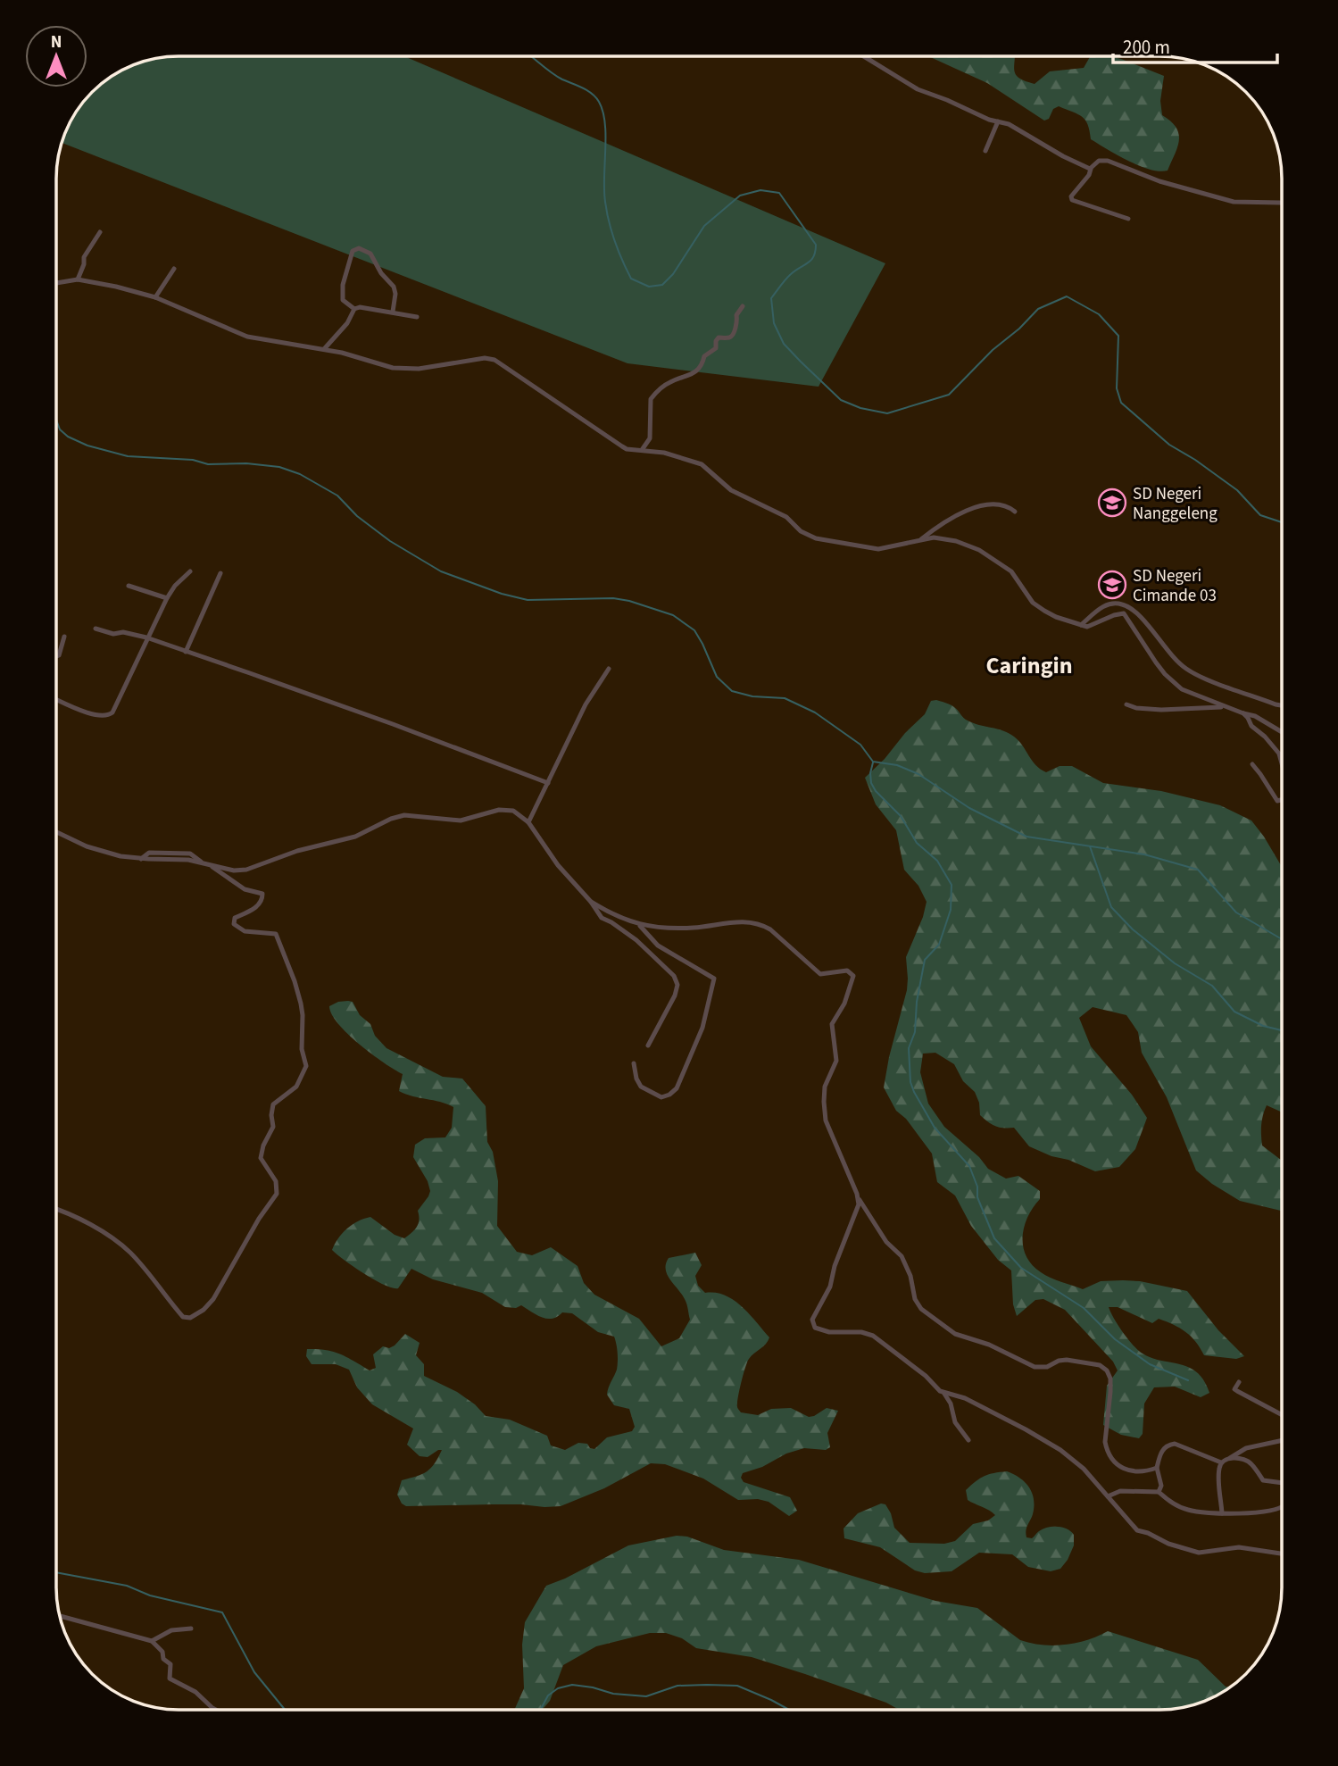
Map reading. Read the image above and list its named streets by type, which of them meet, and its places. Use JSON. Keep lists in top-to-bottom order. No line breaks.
{"districts":["Caringin"],"places":{"school or university":["SD Negeri Nanggeleng","SD Negeri Cimande 03"]},"scale_bar":"200 m","north":"top"}
